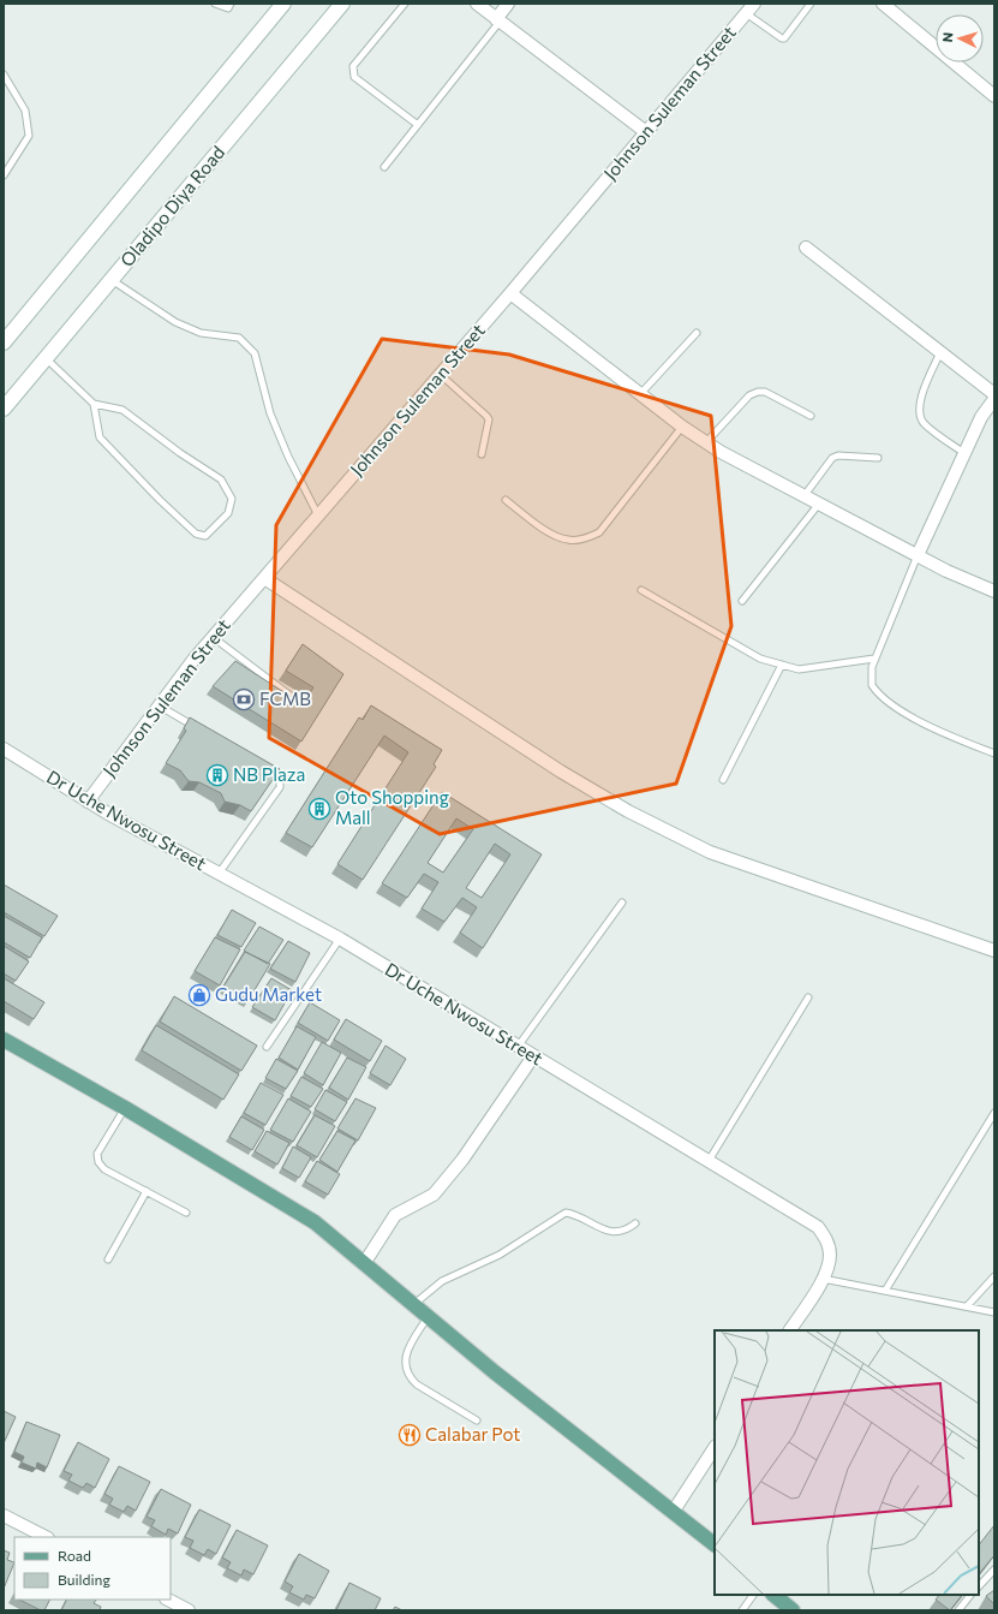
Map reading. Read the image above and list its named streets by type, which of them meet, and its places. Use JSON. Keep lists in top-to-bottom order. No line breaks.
{"streets":{"main road":["Oladipo Diya Road"],"street":["Johnson Suleman Street","Dr Uche Nwosu Street"]},"crossings":[["Johnson Suleman Street","Dr Uche Nwosu Street"]],"places":{"bank":["FCMB"],"building":["NB Plaza","Oto Shopping Mall"],"shop":["Gudu Market"],"restaurant":["Calabar Pot"]},"legend":["Road","Building"],"north":"left"}
